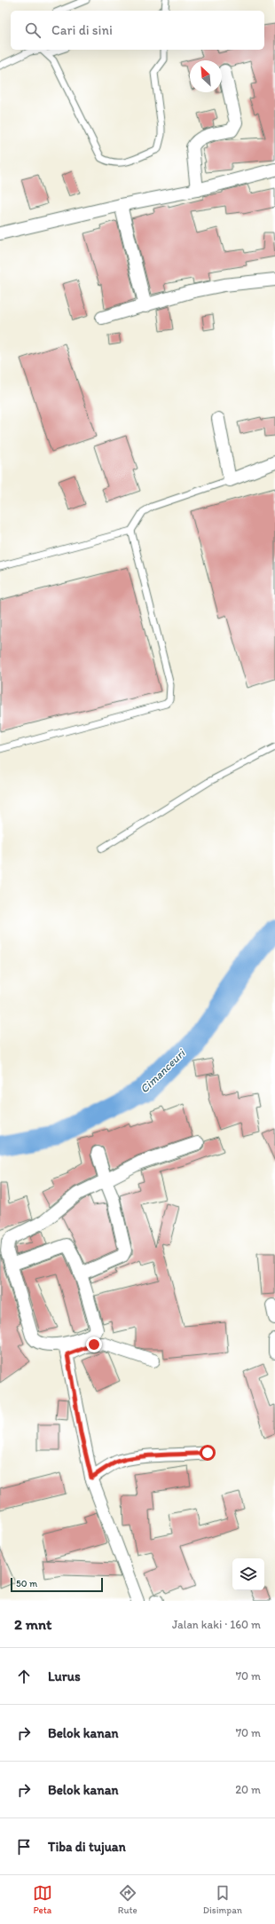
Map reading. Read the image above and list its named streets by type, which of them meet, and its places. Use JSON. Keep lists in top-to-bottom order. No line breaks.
{"water":["Cimanceuri"],"scale_bar":"50 m","north":"top left","page":{"search":"Cari di sini","scale":"50 m","heading":["2 mnt","Jalan kaki · 160 m"],"list":[["Lurus","70 m"],["Belok kanan","70 m"],["Belok kanan","20 m"],"Tiba di tujuan"],"nav":["Peta","Rute","Disimpan"]}}
